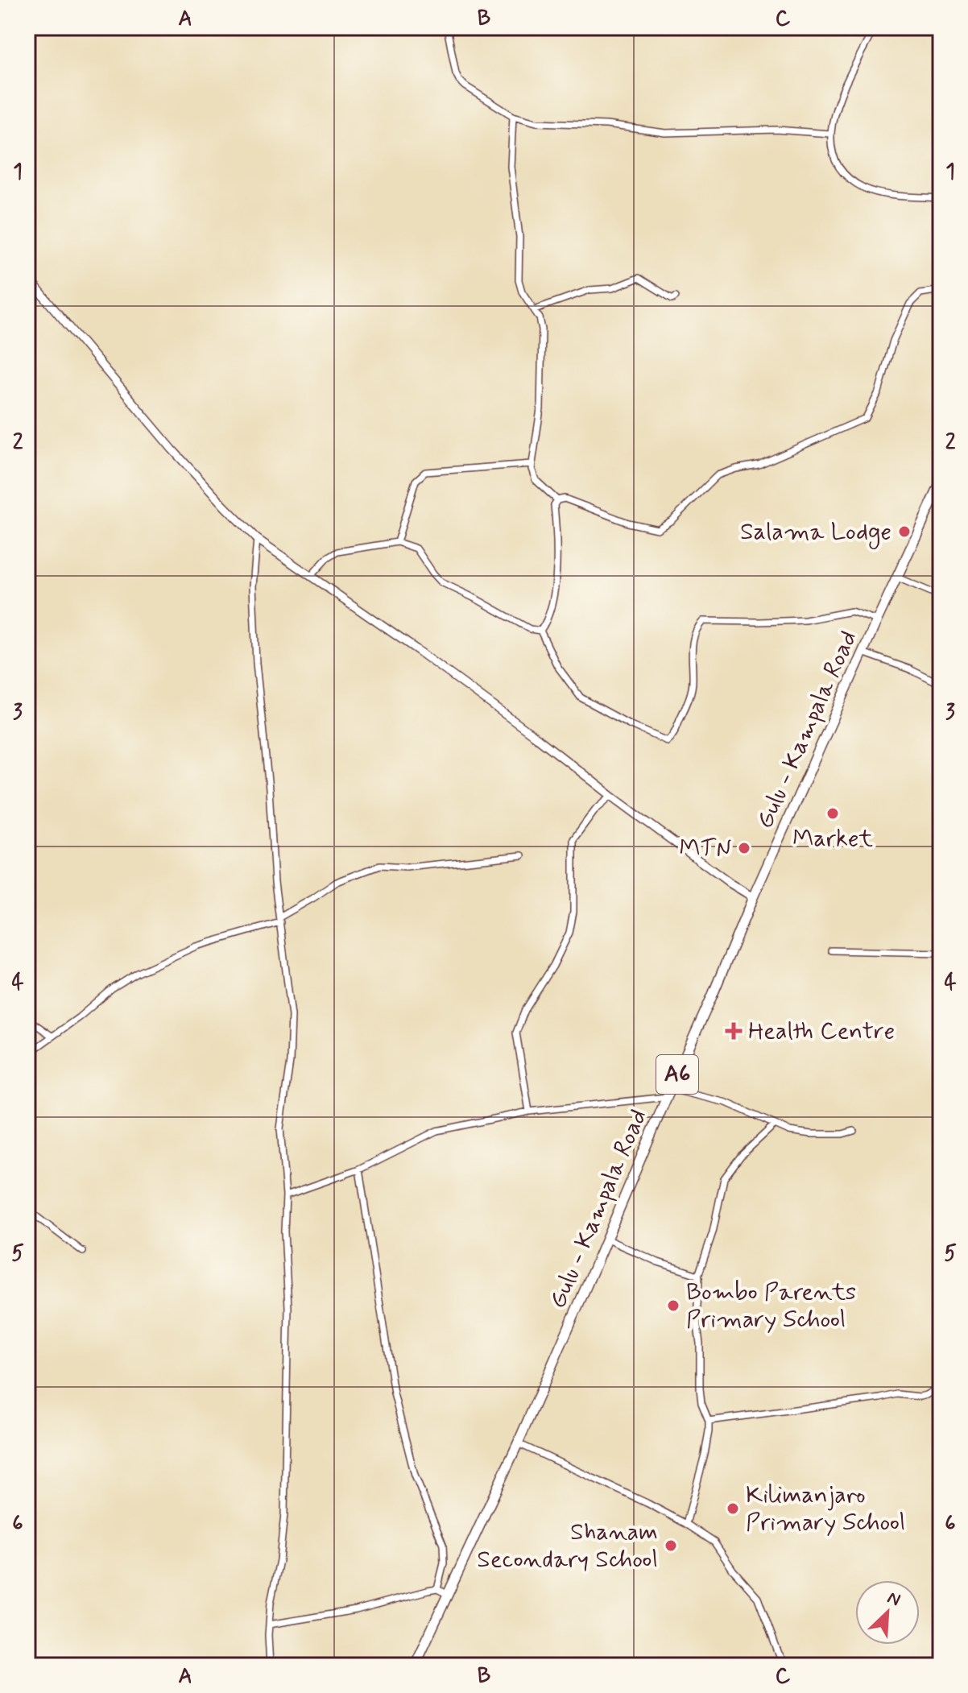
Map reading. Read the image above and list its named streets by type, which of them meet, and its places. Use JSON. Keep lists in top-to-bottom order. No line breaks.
{"streets":{"main road":["Gulu - Kampala Road","A6"]},"places":{"other":["Salama Lodge","Market","MTN","Bombo Parents Primary School","Kilimanjaro Primary School","Shanam Secondary School"],"health":["Health Centre"]},"north":"top right","grid":{"columns":["A","B","C"],"rows":["1","2","3","4","5","6"]}}
